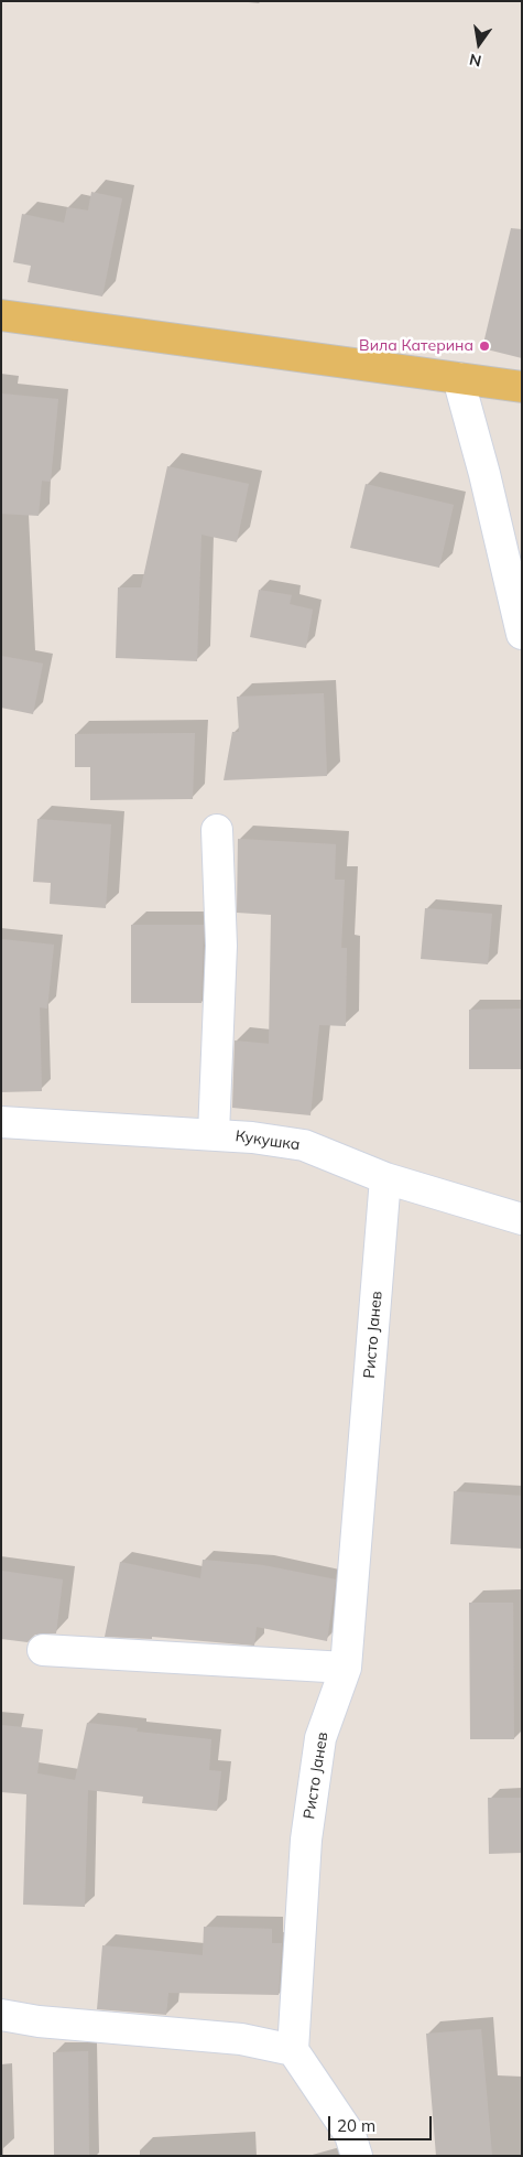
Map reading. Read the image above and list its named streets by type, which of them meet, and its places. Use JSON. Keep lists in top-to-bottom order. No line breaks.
{"streets":{"street":["Кукушка","Ристо Јанев"]},"crossings":[["Кукушка","Ристо Јанев"]],"places":["Вила Катерина"],"scale_bar":"20 m","north":"bottom"}
